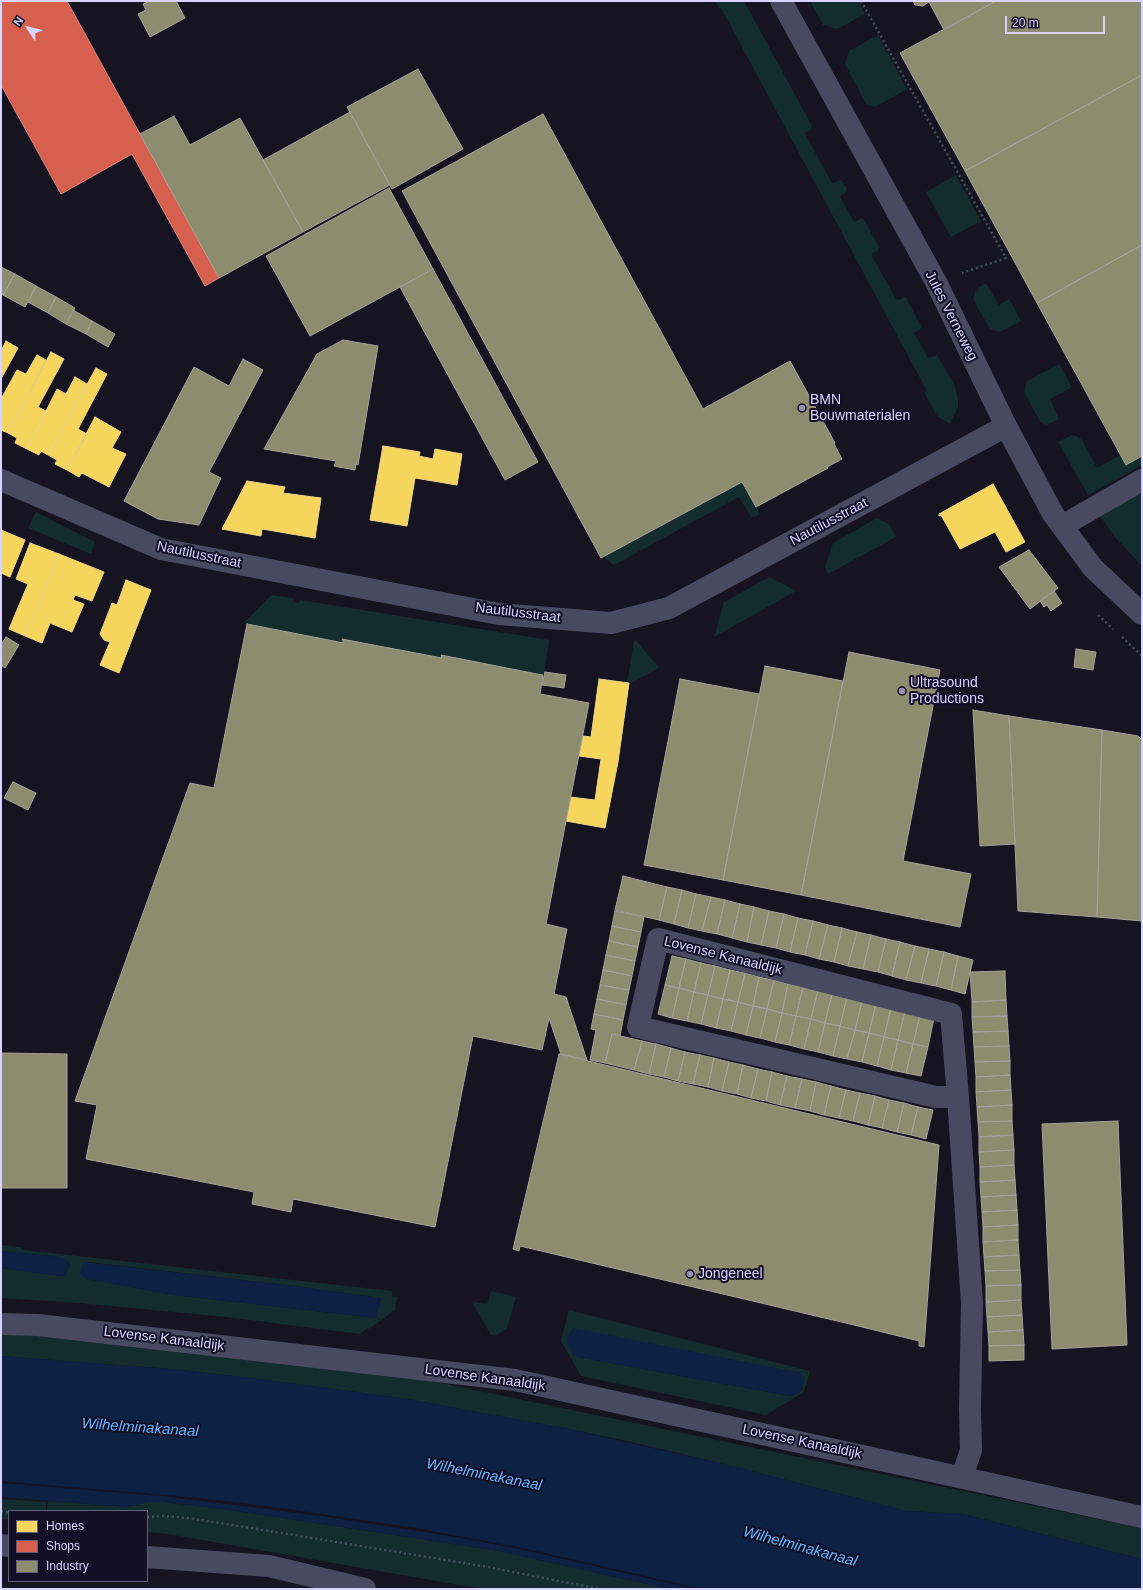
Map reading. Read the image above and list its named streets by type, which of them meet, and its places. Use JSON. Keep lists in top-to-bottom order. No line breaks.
{"streets":{"street":["Jules Verneweg","Nautilusstraat","Lovense Kanaaldijk"]},"crossings":[["Jules Verneweg","Nautilusstraat"]],"water":["Wilhelminakanaal"],"places":["BMN Bouwmaterialen","Ultrasound Productions","Jongeneel"],"legend":["Homes","Shops","Industry"],"scale_bar":"20 m","north":"top left"}
